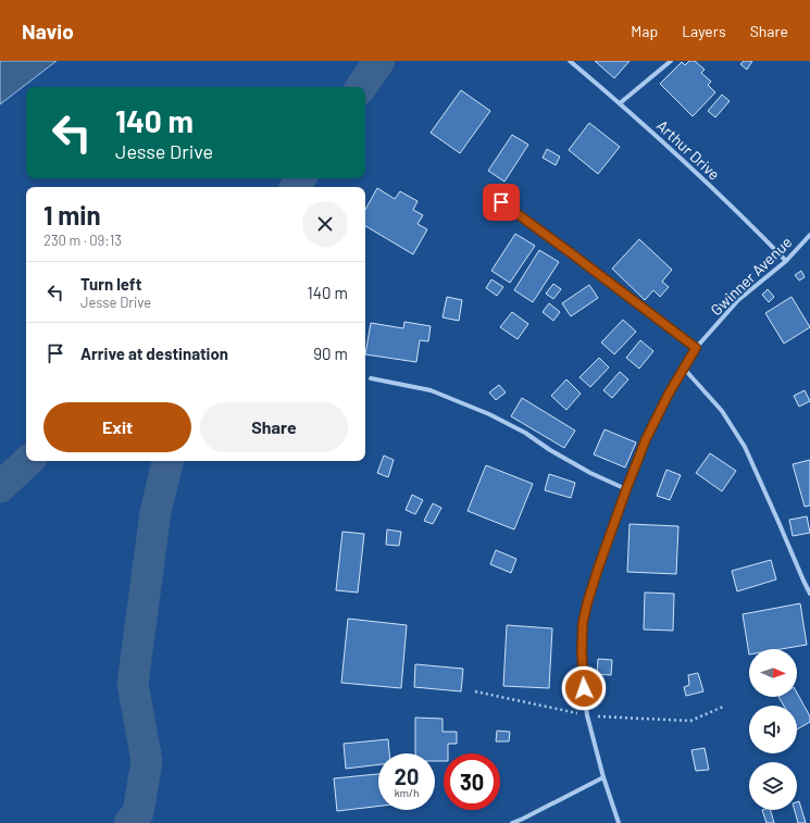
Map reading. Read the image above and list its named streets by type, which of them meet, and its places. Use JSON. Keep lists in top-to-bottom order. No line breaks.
{"streets":{"street":["Arthur Drive","Gwinner Avenue"]},"crossings":[["Arthur Drive","Gwinner Avenue"]],"north":"right","page":{"header":"Navio","nav":["Map","Layers","Share"],"turn":["140 m","Jesse Drive"],"heading":["1 min","230 m · 09:13"],"list":[{"name":"Turn left","note":"Jesse Drive","value":"140 m"},{"name":"Arrive at destination","value":"90 m"}],"buttons":["Exit","Share"],"speed":"20 km/h","limit":"30"}}
